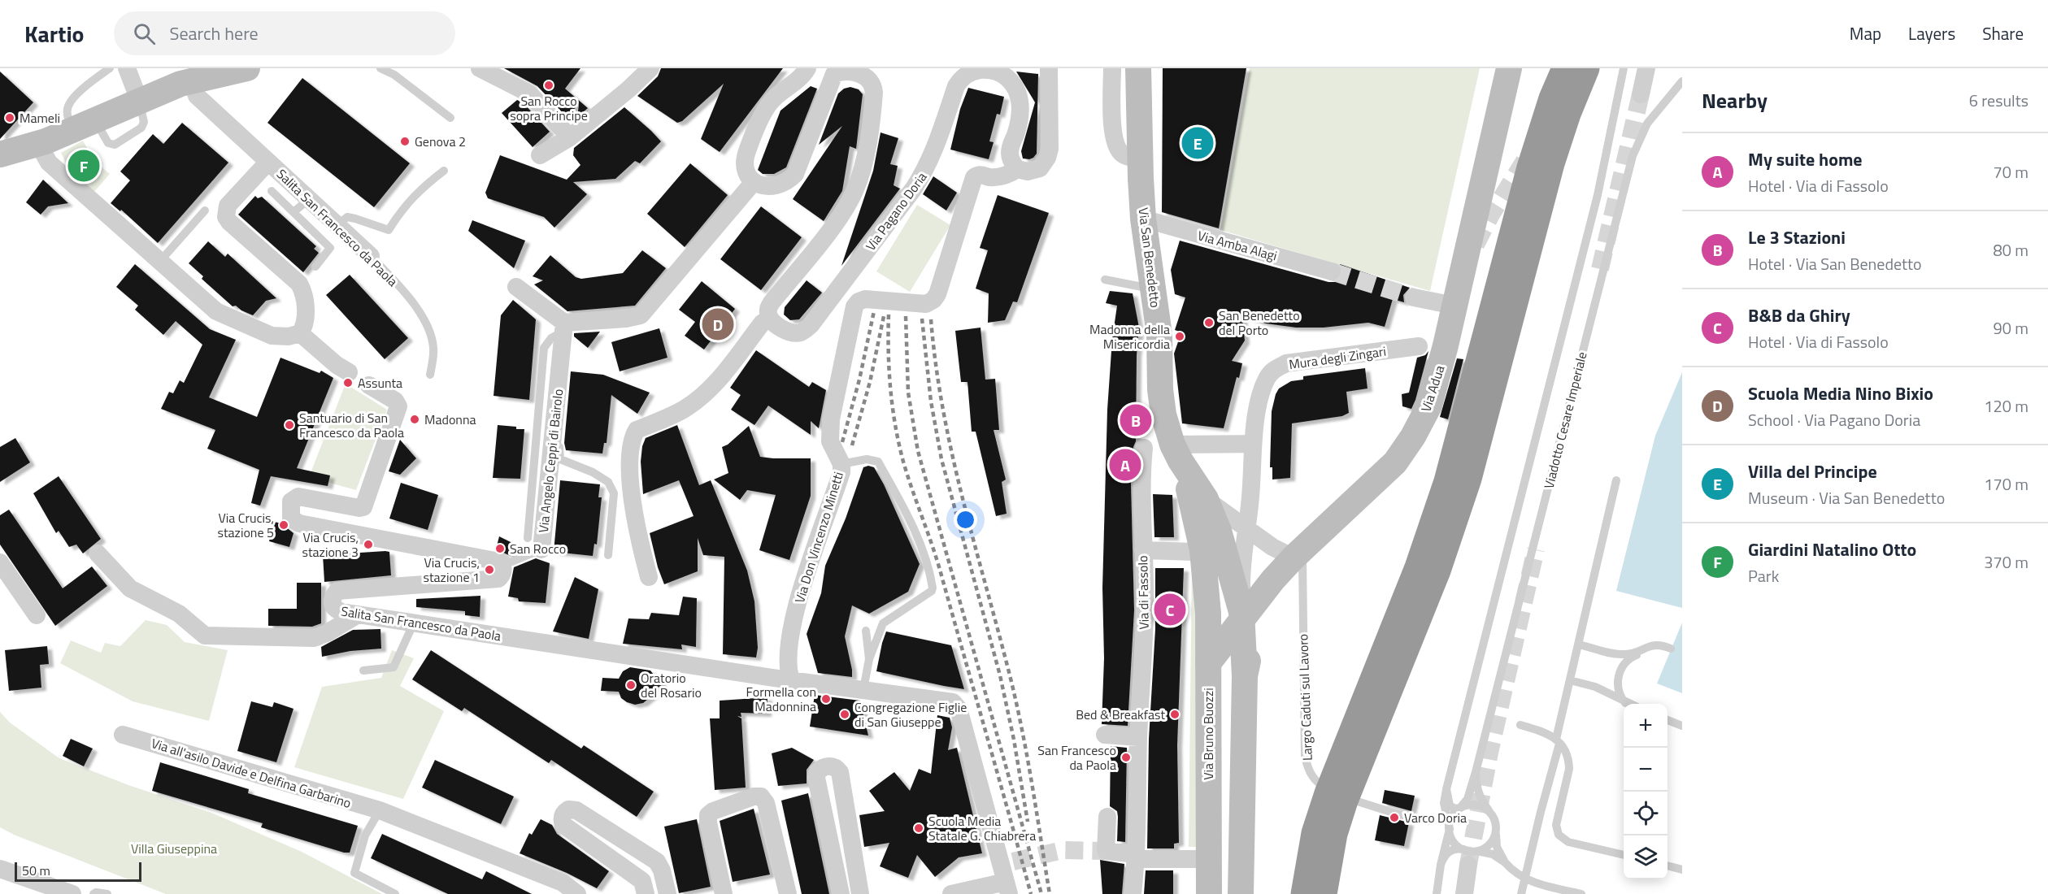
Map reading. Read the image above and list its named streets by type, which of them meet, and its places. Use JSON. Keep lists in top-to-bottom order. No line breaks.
{"streets":{"main road":["Via San Benedetto","Via Adua","Via Bruno Buozzi"],"street":["Via Pagano Doria","Salita San Francesco da Paola","Via Amba Alagi","Mura degli Zingari","Via Angelo Ceppi di Bairolo","Via Don Vincenzo Minetti","Via di Fassolo","Via all'asilo Davide e Delfina Garbarino"],"lane":["Viadotto Cesare Imperiale","Largo Caduti sul Lavoro"]},"crossings":[["Via Pagano Doria","Via Don Vincenzo Minetti"],["Salita San Francesco da Paola","Via Angelo Ceppi di Bairolo"],["Salita San Francesco da Paola","Via Don Vincenzo Minetti"],["Via Amba Alagi","Via San Benedetto"],["Via San Benedetto","Mura degli Zingari"],["Via San Benedetto","Via Adua"],["Via San Benedetto","Via Bruno Buozzi"],["Mura degli Zingari","Via Adua"],["Via Adua","Largo Caduti sul Lavoro"],["Via Adua","Via Bruno Buozzi"]],"parks":["Villa Giuseppina"],"places":["San Rocco sopra Principe","Mameli","Genova 2","San Benedetto del Porto","Madonna della Misericordia","Assunta","Madonna","Santuario di San Francesco da Paola","Via Crucis, stazione 5","Via Crucis, stazione 3","San Rocco","Via Crucis, stazione 1","Oratorio del Rosario","Formella con Madonnina","Congregazione Figlie di San Giuseppe","Bed & Breakfast","San Francesco da Paola","Varco Doria","Scuola Media Statale G. Chiabrera"],"scale_bar":"50 m","page":{"header":"Kartio","search":"Search here","nav":["Map","Layers","Share"],"heading":["Nearby","6 results"],"pins":["E","F","D","B","A","C"],"list":[{"mark":"A","name":"My suite home","note":"Hotel · Via di Fassolo","value":"70 m"},{"mark":"B","name":"Le 3 Stazioni","note":"Hotel · Via San Benedetto","value":"80 m"},{"mark":"C","name":"B&B da Ghiry","note":"Hotel · Via di Fassolo","value":"90 m"},{"mark":"D","name":"Scuola Media Nino Bixio","note":"School · Via Pagano Doria","value":"120 m"},{"mark":"E","name":"Villa del Principe","note":"Museum · Via San Benedetto","value":"170 m"},{"mark":"F","name":"Giardini Natalino Otto","note":"Park","value":"370 m"}],"map_buttons":["+","−"],"scale":"50 m"}}
